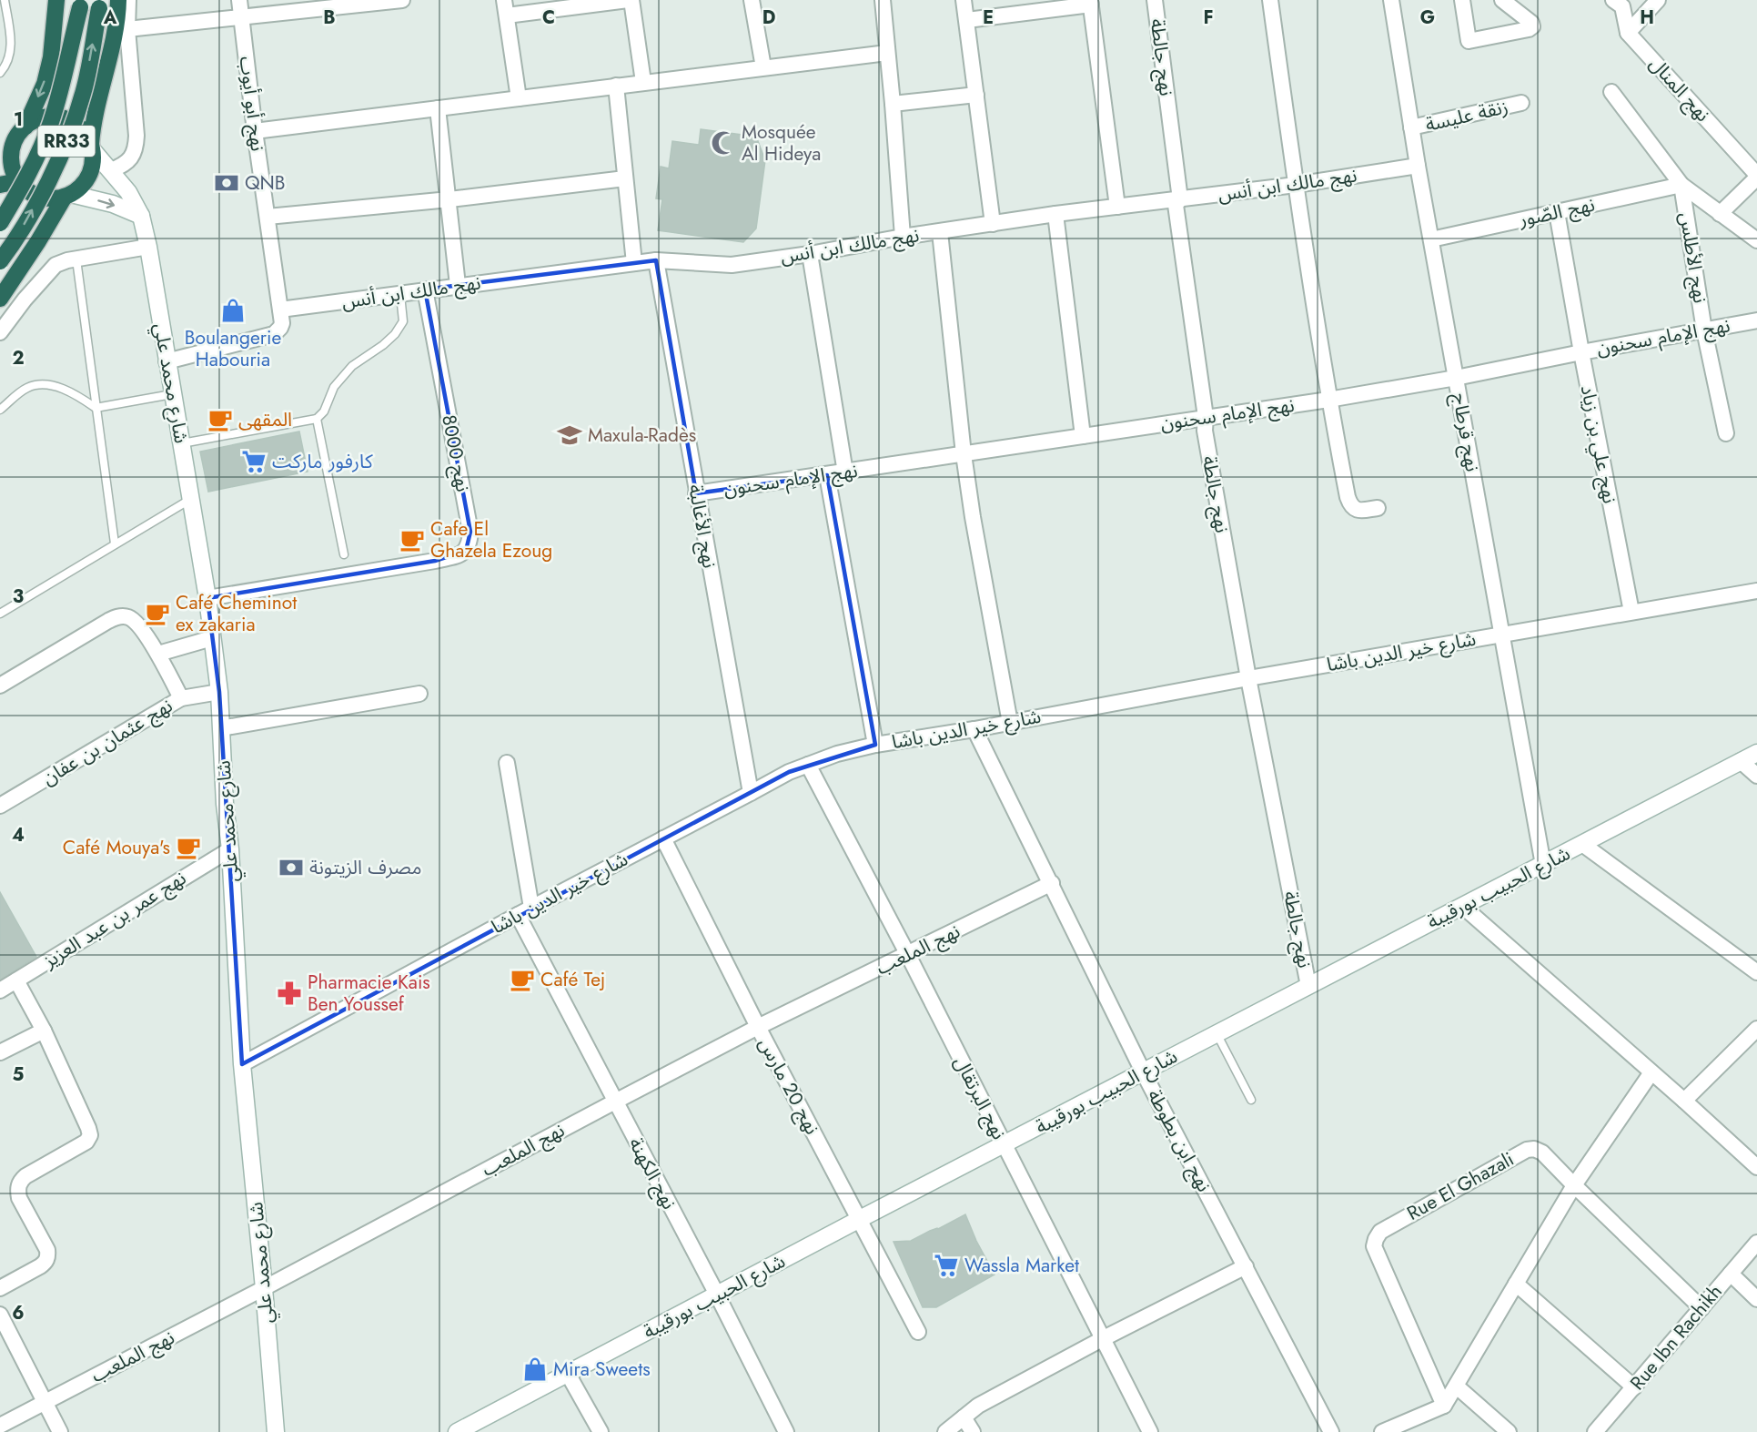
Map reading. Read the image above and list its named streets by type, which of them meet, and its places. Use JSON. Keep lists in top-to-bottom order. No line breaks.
{"streets":{"highway":["RR33"],"street":["نهج جالطة","نهج المنال","نهج أبو أيوب","زنقة عليسة","نهج مالك ابن أنس","نهج الصّور","نهج الأطلس","نهج الإمام سحنون","شارع محمد علي","نهج قرطاج","نهج علي بن زياد","نهج 8000","نهج الأغالبة","شارع خير الدين باشا","نهج عثمان بن عفان","شارع الحبيب بورقيبة","نهج عمر بن عبد العزيز","نهج الملعب","نهج 20 مارس","نهج البرتقال","نهج ابن بطوطة","نهج الكهنة","Rue El Ghazali","Rue Ibn Rachikh"]},"crossings":[["نهج جالطة","نهج مالك ابن أنس"],["نهج جالطة","نهج الإمام سحنون"],["نهج جالطة","شارع خير الدين باشا"],["نهج جالطة","شارع الحبيب بورقيبة"],["نهج أبو أيوب","نهج مالك ابن أنس"],["نهج أبو أيوب","شارع محمد علي"],["زنقة عليسة","نهج قرطاج"],["نهج مالك ابن أنس","نهج قرطاج"],["نهج مالك ابن أنس","نهج 8000"],["نهج مالك ابن أنس","نهج الأغالبة"],["نهج الصّور","نهج الأطلس"],["نهج الصّور","نهج قرطاج"],["نهج الصّور","نهج علي بن زياد"],["نهج الأطلس","نهج الإمام سحنون"],["نهج الإمام سحنون","نهج قرطاج"],["نهج الإمام سحنون","نهج علي بن زياد"],["نهج الإمام سحنون","نهج الأغالبة"],["شارع محمد علي","نهج 8000"],["شارع محمد علي","شارع خير الدين باشا"],["شارع محمد علي","نهج عثمان بن عفان"],["شارع محمد علي","نهج عمر بن عبد العزيز"],["شارع محمد علي","نهج الملعب"],["نهج قرطاج","شارع خير الدين باشا"],["نهج قرطاج","شارع الحبيب بورقيبة"],["نهج علي بن زياد","شارع خير الدين باشا"],["نهج الأغالبة","شارع خير الدين باشا"],["شارع خير الدين باشا","نهج 20 مارس"],["شارع خير الدين باشا","نهج البرتقال"],["شارع خير الدين باشا","نهج ابن بطوطة"],["شارع خير الدين باشا","نهج الكهنة"],["شارع الحبيب بورقيبة","نهج 20 مارس"],["شارع الحبيب بورقيبة","نهج البرتقال"],["شارع الحبيب بورقيبة","نهج ابن بطوطة"],["شارع الحبيب بورقيبة","نهج الكهنة"],["نهج الملعب","نهج 20 مارس"],["نهج الملعب","نهج البرتقال"],["نهج الملعب","نهج ابن بطوطة"],["نهج الملعب","نهج الكهنة"],["Rue El Ghazali","Rue Ibn Rachikh"]],"places":{"mosque":["Mosquée Al Hideya"],"bank":["QNB","مصرف الزيتونة"],"shop":["Boulangerie Habouria","Mira Sweets"],"cafe":["المقهى","Cafe El Ghazela Ezoug","Café Cheminot ex zakaria","Café Mouya's","Café Tej"],"school or university":["Maxula-Radès"],"supermarket":["كارفور ماركت","Wassla Market"],"pharmacy":["Pharmacie Kais Ben Youssef"]},"grid":{"columns":["A","B","C","D","E","F","G","H"],"rows":["1","2","3","4","5","6"]}}
